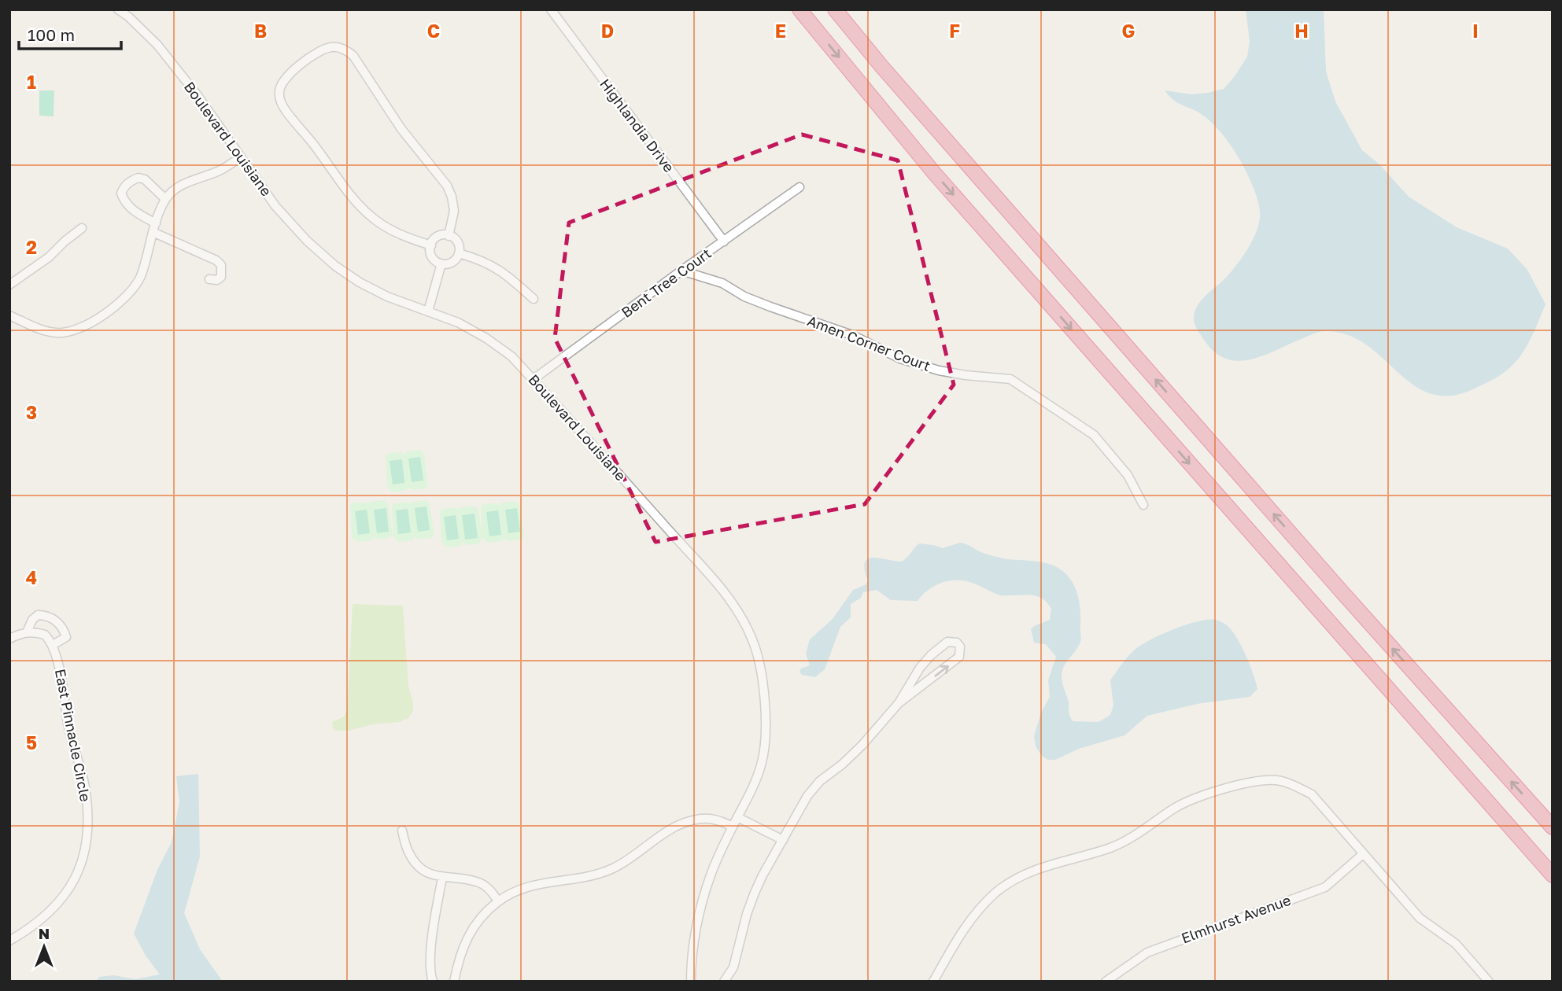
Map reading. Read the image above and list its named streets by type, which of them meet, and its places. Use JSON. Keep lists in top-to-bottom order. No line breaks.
{"streets":{"street":["Highlandia Drive","Boulevard Louisiane","Bent Tree Court","Amen Corner Court","East Pinnacle Circle","Elmhurst Avenue"]},"crossings":[["Highlandia Drive","Bent Tree Court"],["Boulevard Louisiane","Bent Tree Court"],["Bent Tree Court","Amen Corner Court"]],"scale_bar":"100 m","north":"top","grid":{"columns":["B","C","D","E","F","G","H","I"],"rows":["1","2","3","4","5"]}}
